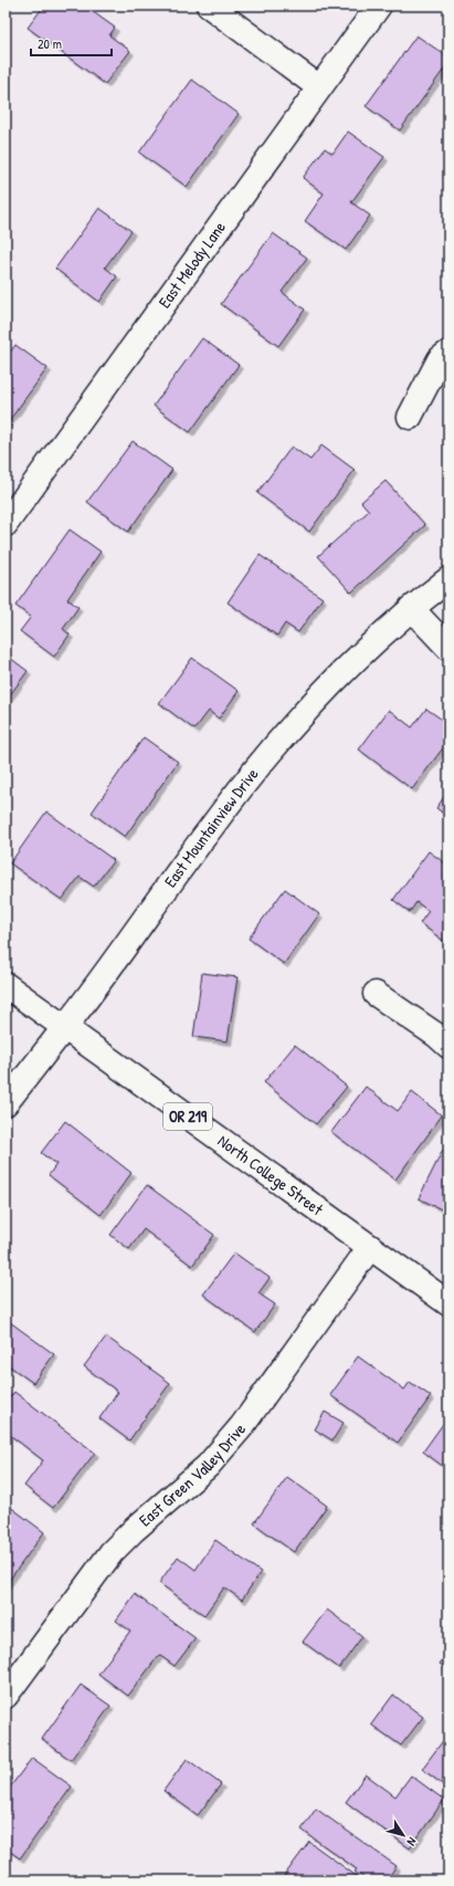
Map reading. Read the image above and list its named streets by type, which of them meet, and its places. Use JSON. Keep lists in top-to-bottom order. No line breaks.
{"streets":{"street":["East Melody Lane","East Mountainview Drive","OR 219","North College Street","East Green Valley Drive"]},"crossings":[["East Mountainview Drive","North College Street"],["North College Street","East Green Valley Drive"]],"scale_bar":"20 m","north":"bottom right"}
